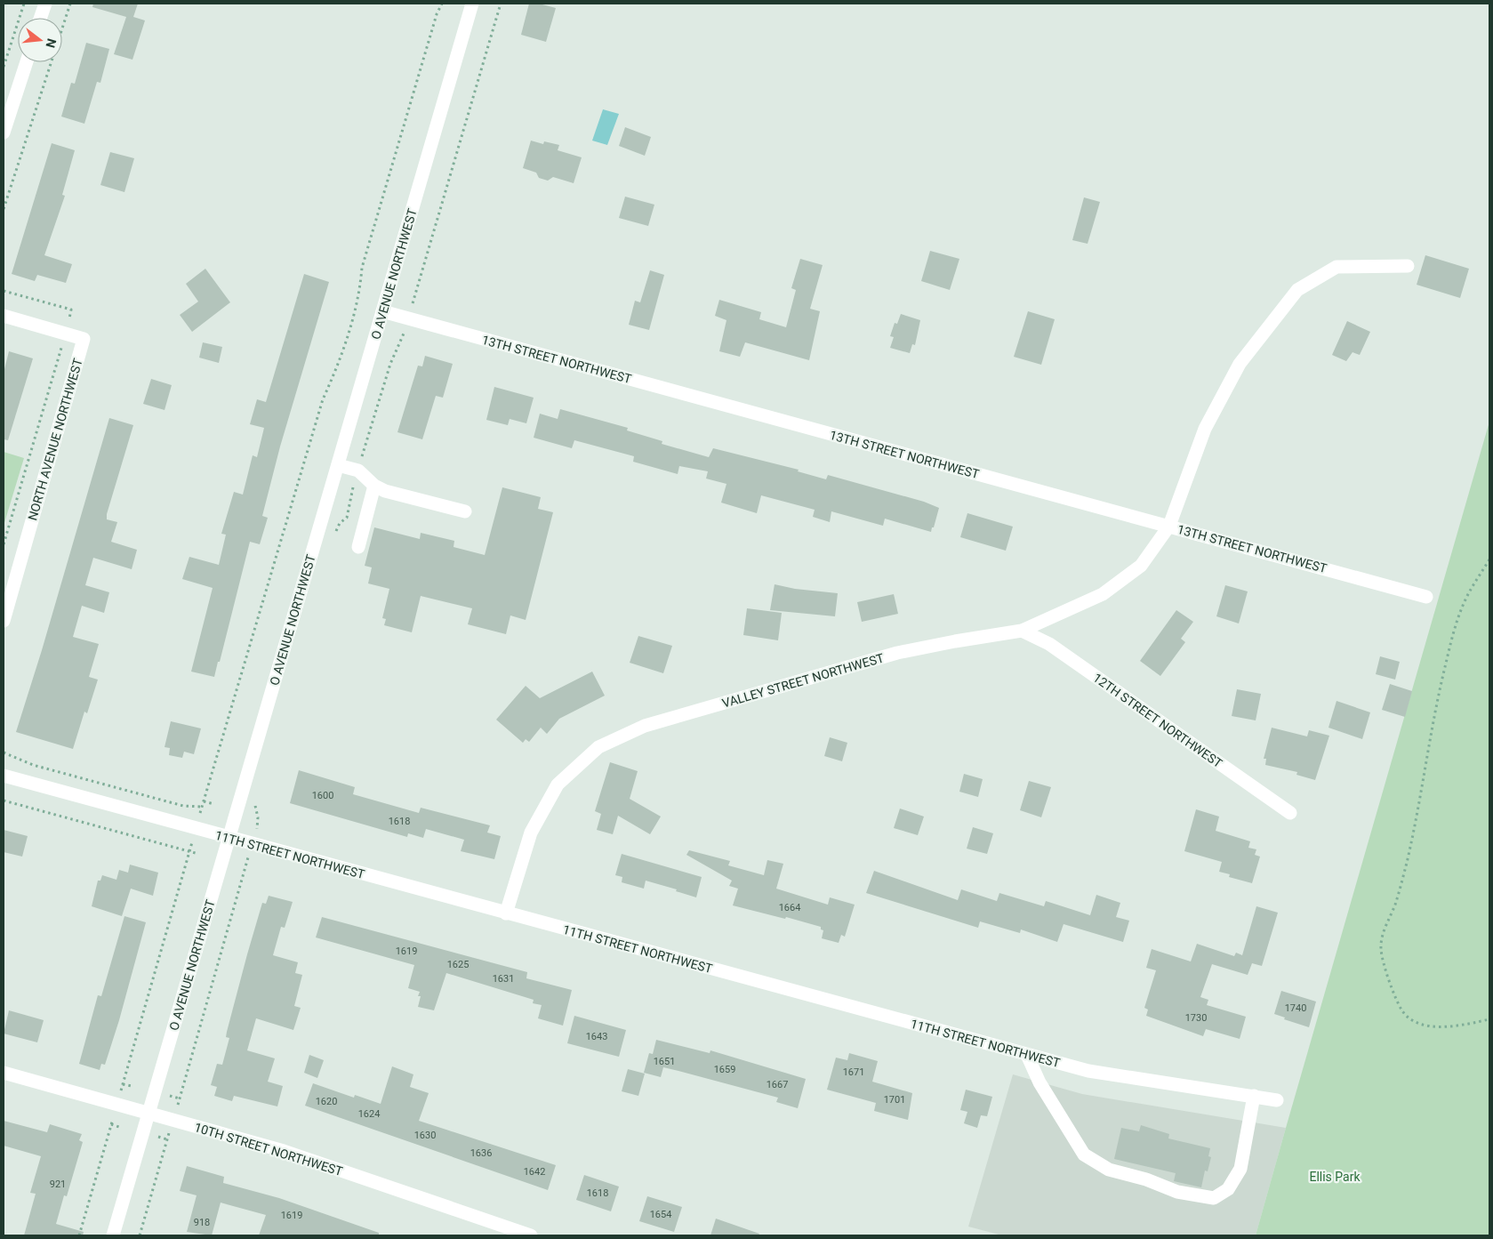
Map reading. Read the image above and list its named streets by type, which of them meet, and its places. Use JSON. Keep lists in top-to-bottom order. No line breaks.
{"streets":{"street":["O AVENUE NORTHWEST","13TH STREET NORTHWEST","NORTH AVENUE NORTHWEST","VALLEY STREET NORTHWEST","12TH STREET NORTHWEST","11TH STREET NORTHWEST","10TH STREET NORTHWEST"]},"crossings":[["O AVENUE NORTHWEST","13TH STREET NORTHWEST"],["O AVENUE NORTHWEST","11TH STREET NORTHWEST"],["O AVENUE NORTHWEST","10TH STREET NORTHWEST"],["13TH STREET NORTHWEST","VALLEY STREET NORTHWEST"],["VALLEY STREET NORTHWEST","12TH STREET NORTHWEST"],["VALLEY STREET NORTHWEST","11TH STREET NORTHWEST"]],"parks":["Ellis Park"],"house_numbers":["1600","1618","1664","1619","1625","1631","1740","1730","1643","1651","1659","1671","1667","1701","1620","1624","1630","1636","1642","921","1618","1654","1619","918"],"north":"right"}
